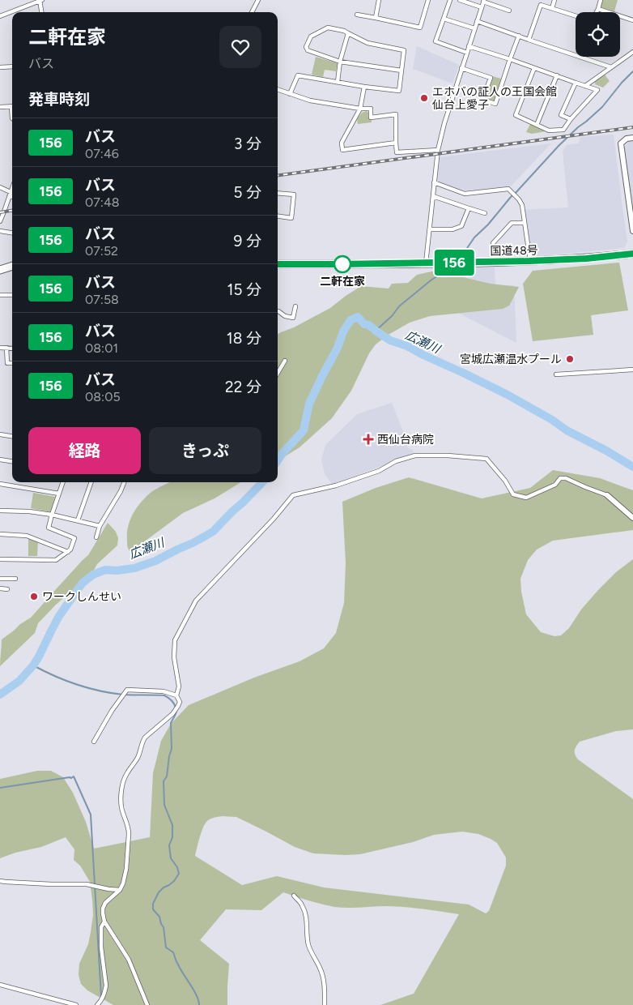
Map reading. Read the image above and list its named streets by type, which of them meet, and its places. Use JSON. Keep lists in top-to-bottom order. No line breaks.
{"streets":{"highway":["国道48号"]},"water":["広瀬川"],"places":{"other":["エホバの証人の王国会館 仙台上愛子","二軒在家","宮城広瀬温水プール","ワークしんせい"],"health":["西仙台病院"]},"lines":["bus line 156"],"page":{"on_map":"156","heading":[["二軒在家","バス"],"発車時刻"],"list":[{"mark":"156","name":"バス","note":"07:46","value":"3 分"},{"mark":"156","name":"バス","note":"07:48","value":"5 分"},{"mark":"156","name":"バス","note":"07:52","value":"9 分"},{"mark":"156","name":"バス","note":"07:58","value":"15 分"},{"mark":"156","name":"バス","note":"08:01","value":"18 分"},{"mark":"156","name":"バス","note":"08:05","value":"22 分"}],"buttons":["経路","きっぷ"]}}
